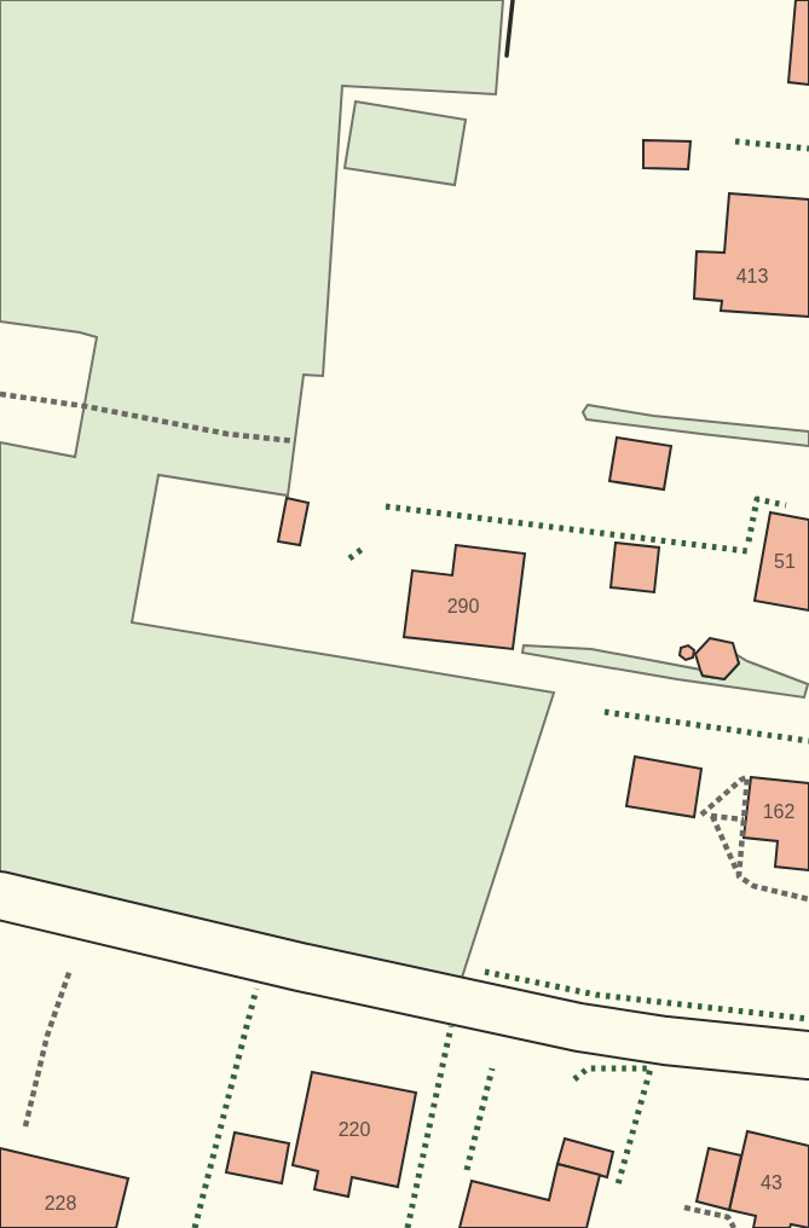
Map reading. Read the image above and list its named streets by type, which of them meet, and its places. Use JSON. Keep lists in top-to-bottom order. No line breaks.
{"house_numbers":["413","51","290","162","220","43","228"]}
